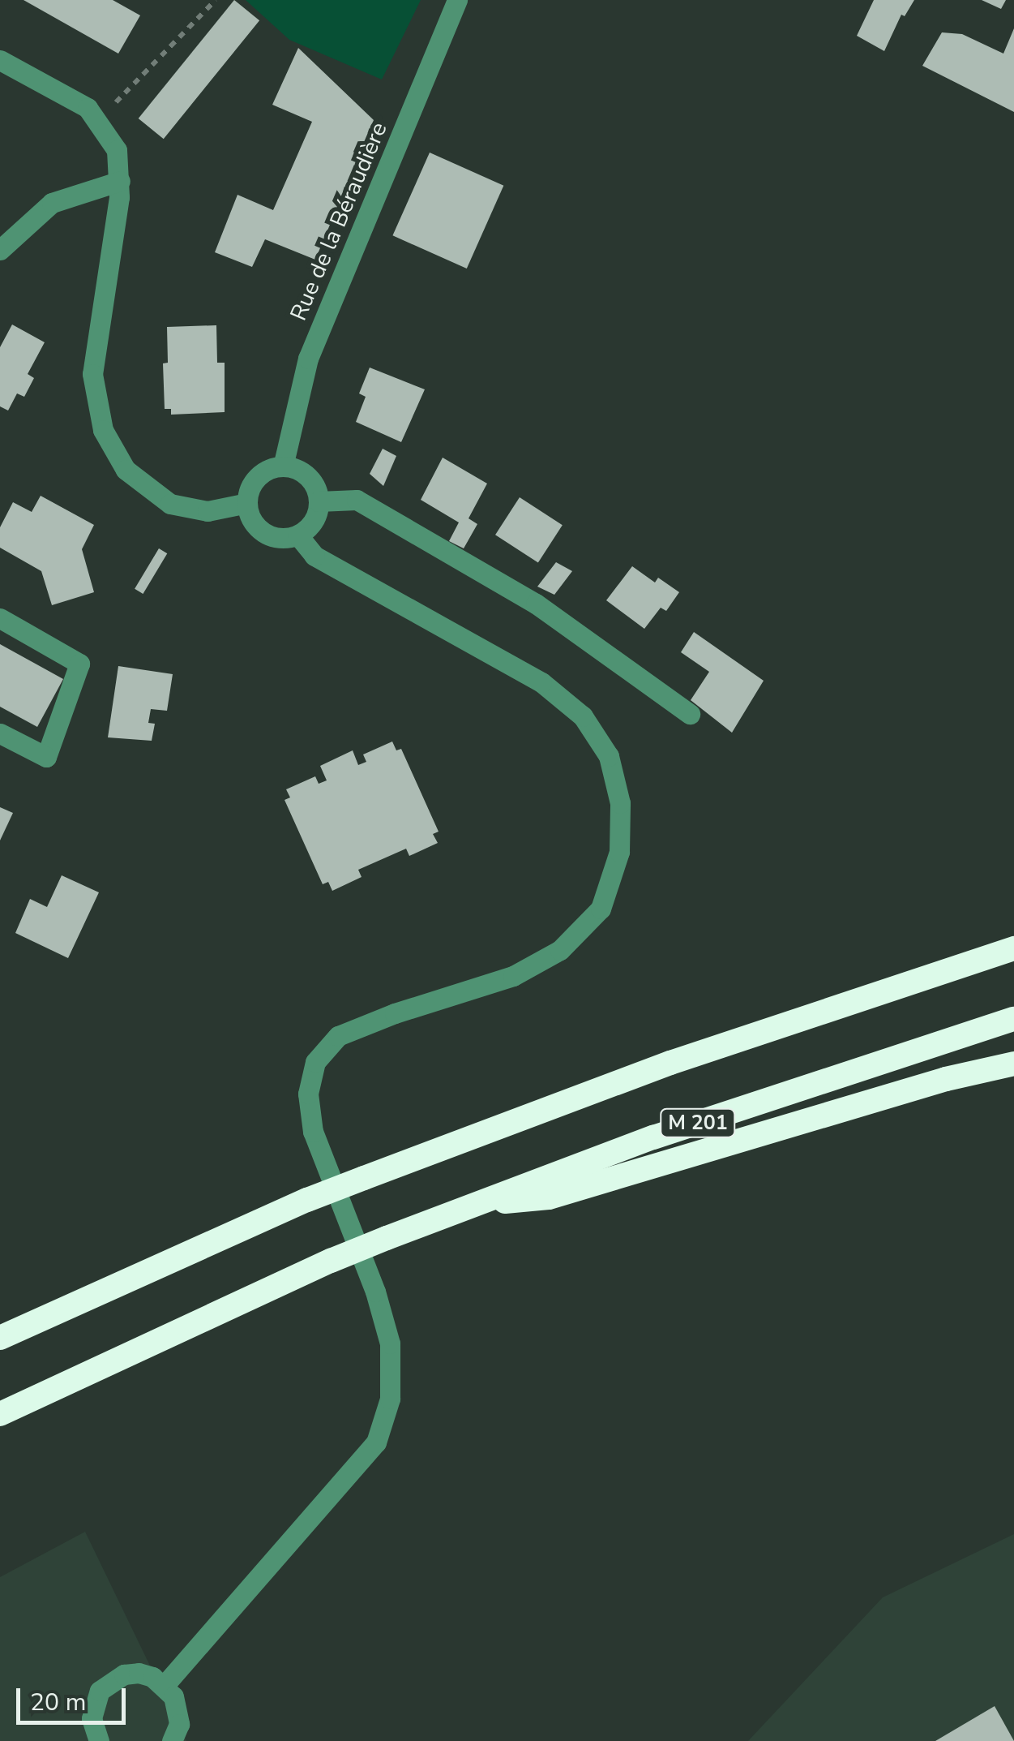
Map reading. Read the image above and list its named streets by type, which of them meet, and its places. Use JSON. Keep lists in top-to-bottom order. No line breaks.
{"streets":{"highway":["M 201"],"street":["Rue de la Béraudière"]},"scale_bar":"20 m"}
